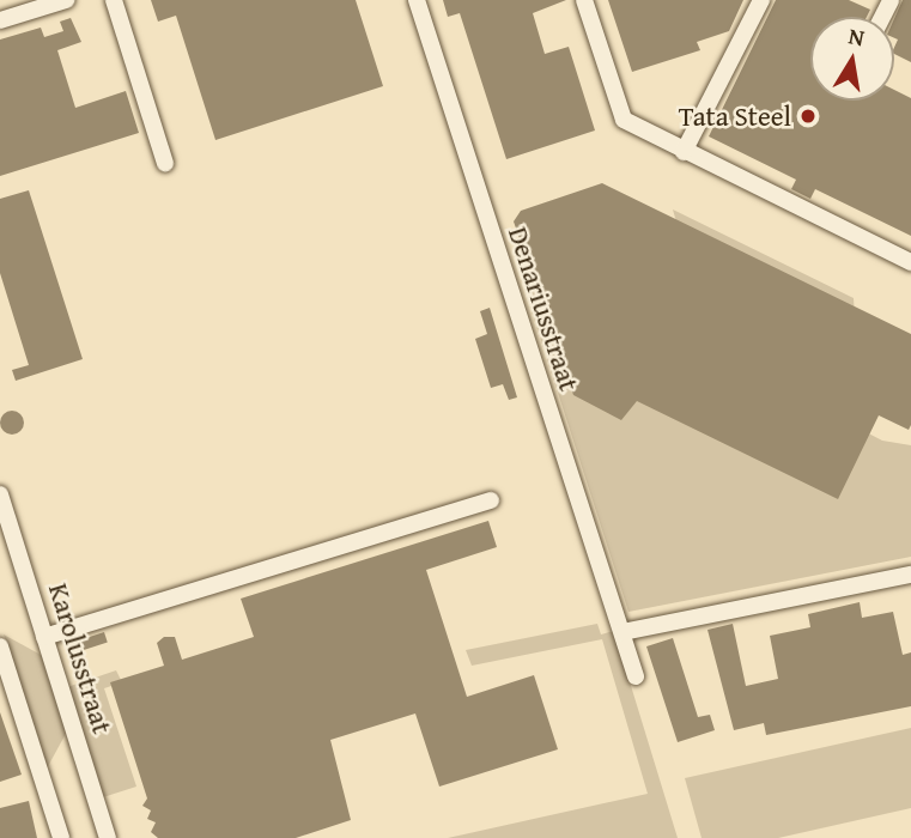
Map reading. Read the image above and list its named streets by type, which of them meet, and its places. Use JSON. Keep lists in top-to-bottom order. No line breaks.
{"streets":{"street":["Denariusstraat","Karolusstraat"]},"places":["Tata Steel"],"north":"top"}
